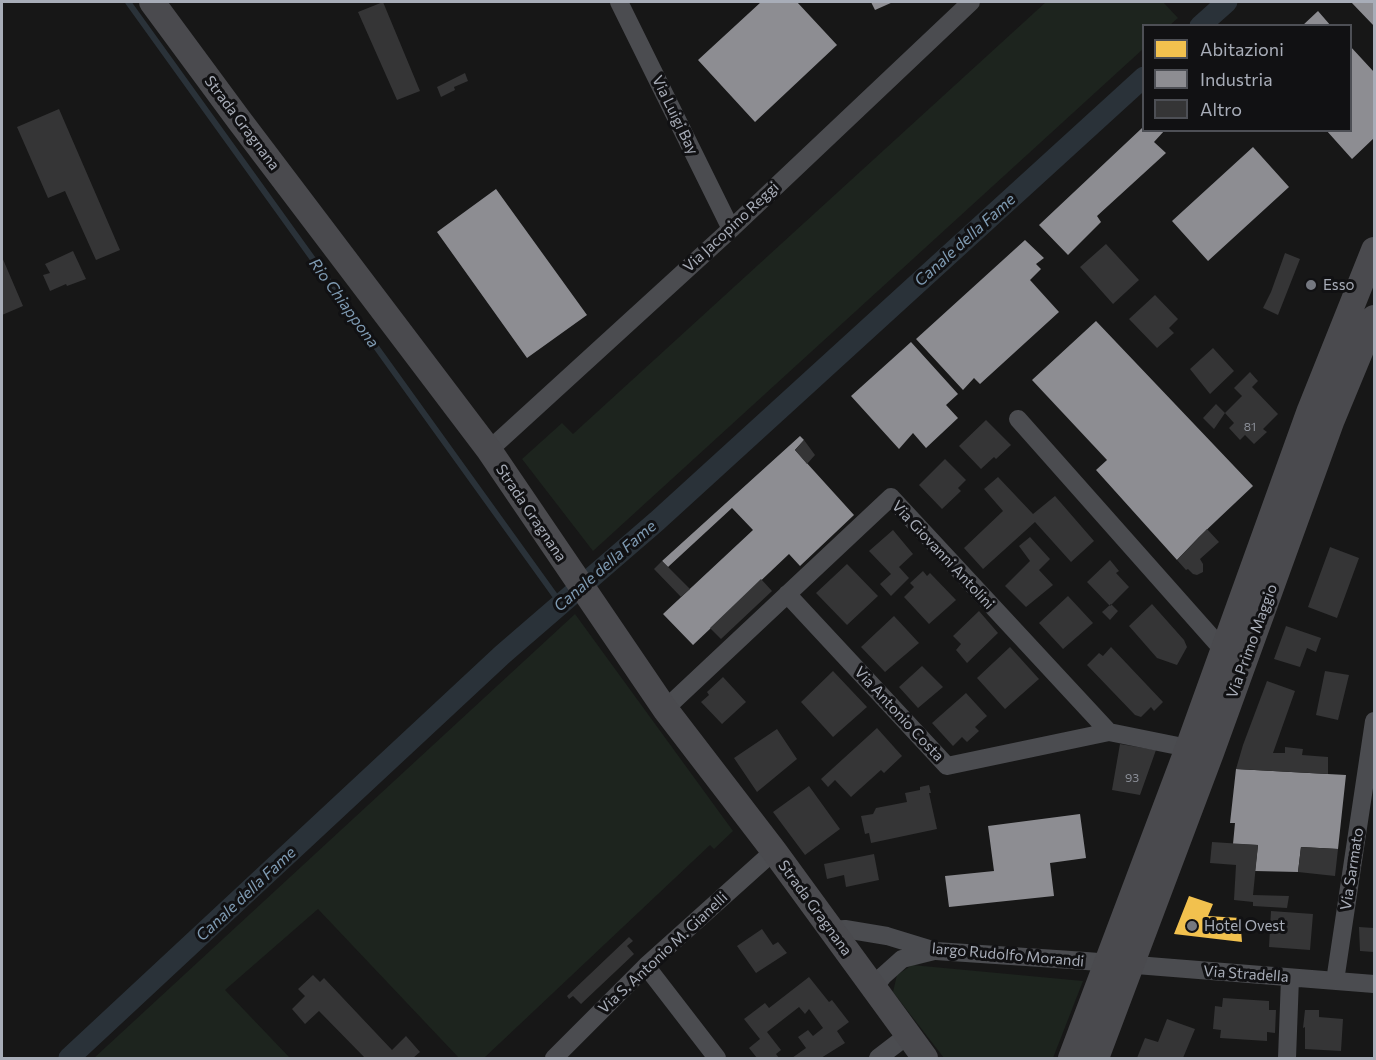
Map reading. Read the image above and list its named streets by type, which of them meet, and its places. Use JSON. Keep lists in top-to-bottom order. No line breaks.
{"streets":{"main road":["Strada Gragnana","Via Primo Maggio"],"street":["Via Luigi Bay","Via Jacopino Reggi","Via Giovanni Antolini","Via Antonio Costa","Via Sarmato","Via S. Antonio M. Gianelli","largo Rudolfo Morandi","Via Stradella"]},"crossings":[["Via Luigi Bay","Via Jacopino Reggi"],["Strada Gragnana","Via Jacopino Reggi"],["Strada Gragnana","Via Giovanni Antolini"],["Strada Gragnana","Via S. Antonio M. Gianelli"],["Strada Gragnana","largo Rudolfo Morandi"],["Via Giovanni Antolini","Via Antonio Costa"],["Via Primo Maggio","largo Rudolfo Morandi"],["Via Primo Maggio","Via Stradella"],["Via Sarmato","Via Stradella"],["largo Rudolfo Morandi","Via Stradella"]],"water":["Canale della Fame","Rio Chiappona"],"places":["Esso","Hotel Ovest"],"house_numbers":["81","93"],"legend":["Abitazioni","Industria","Altro"]}
